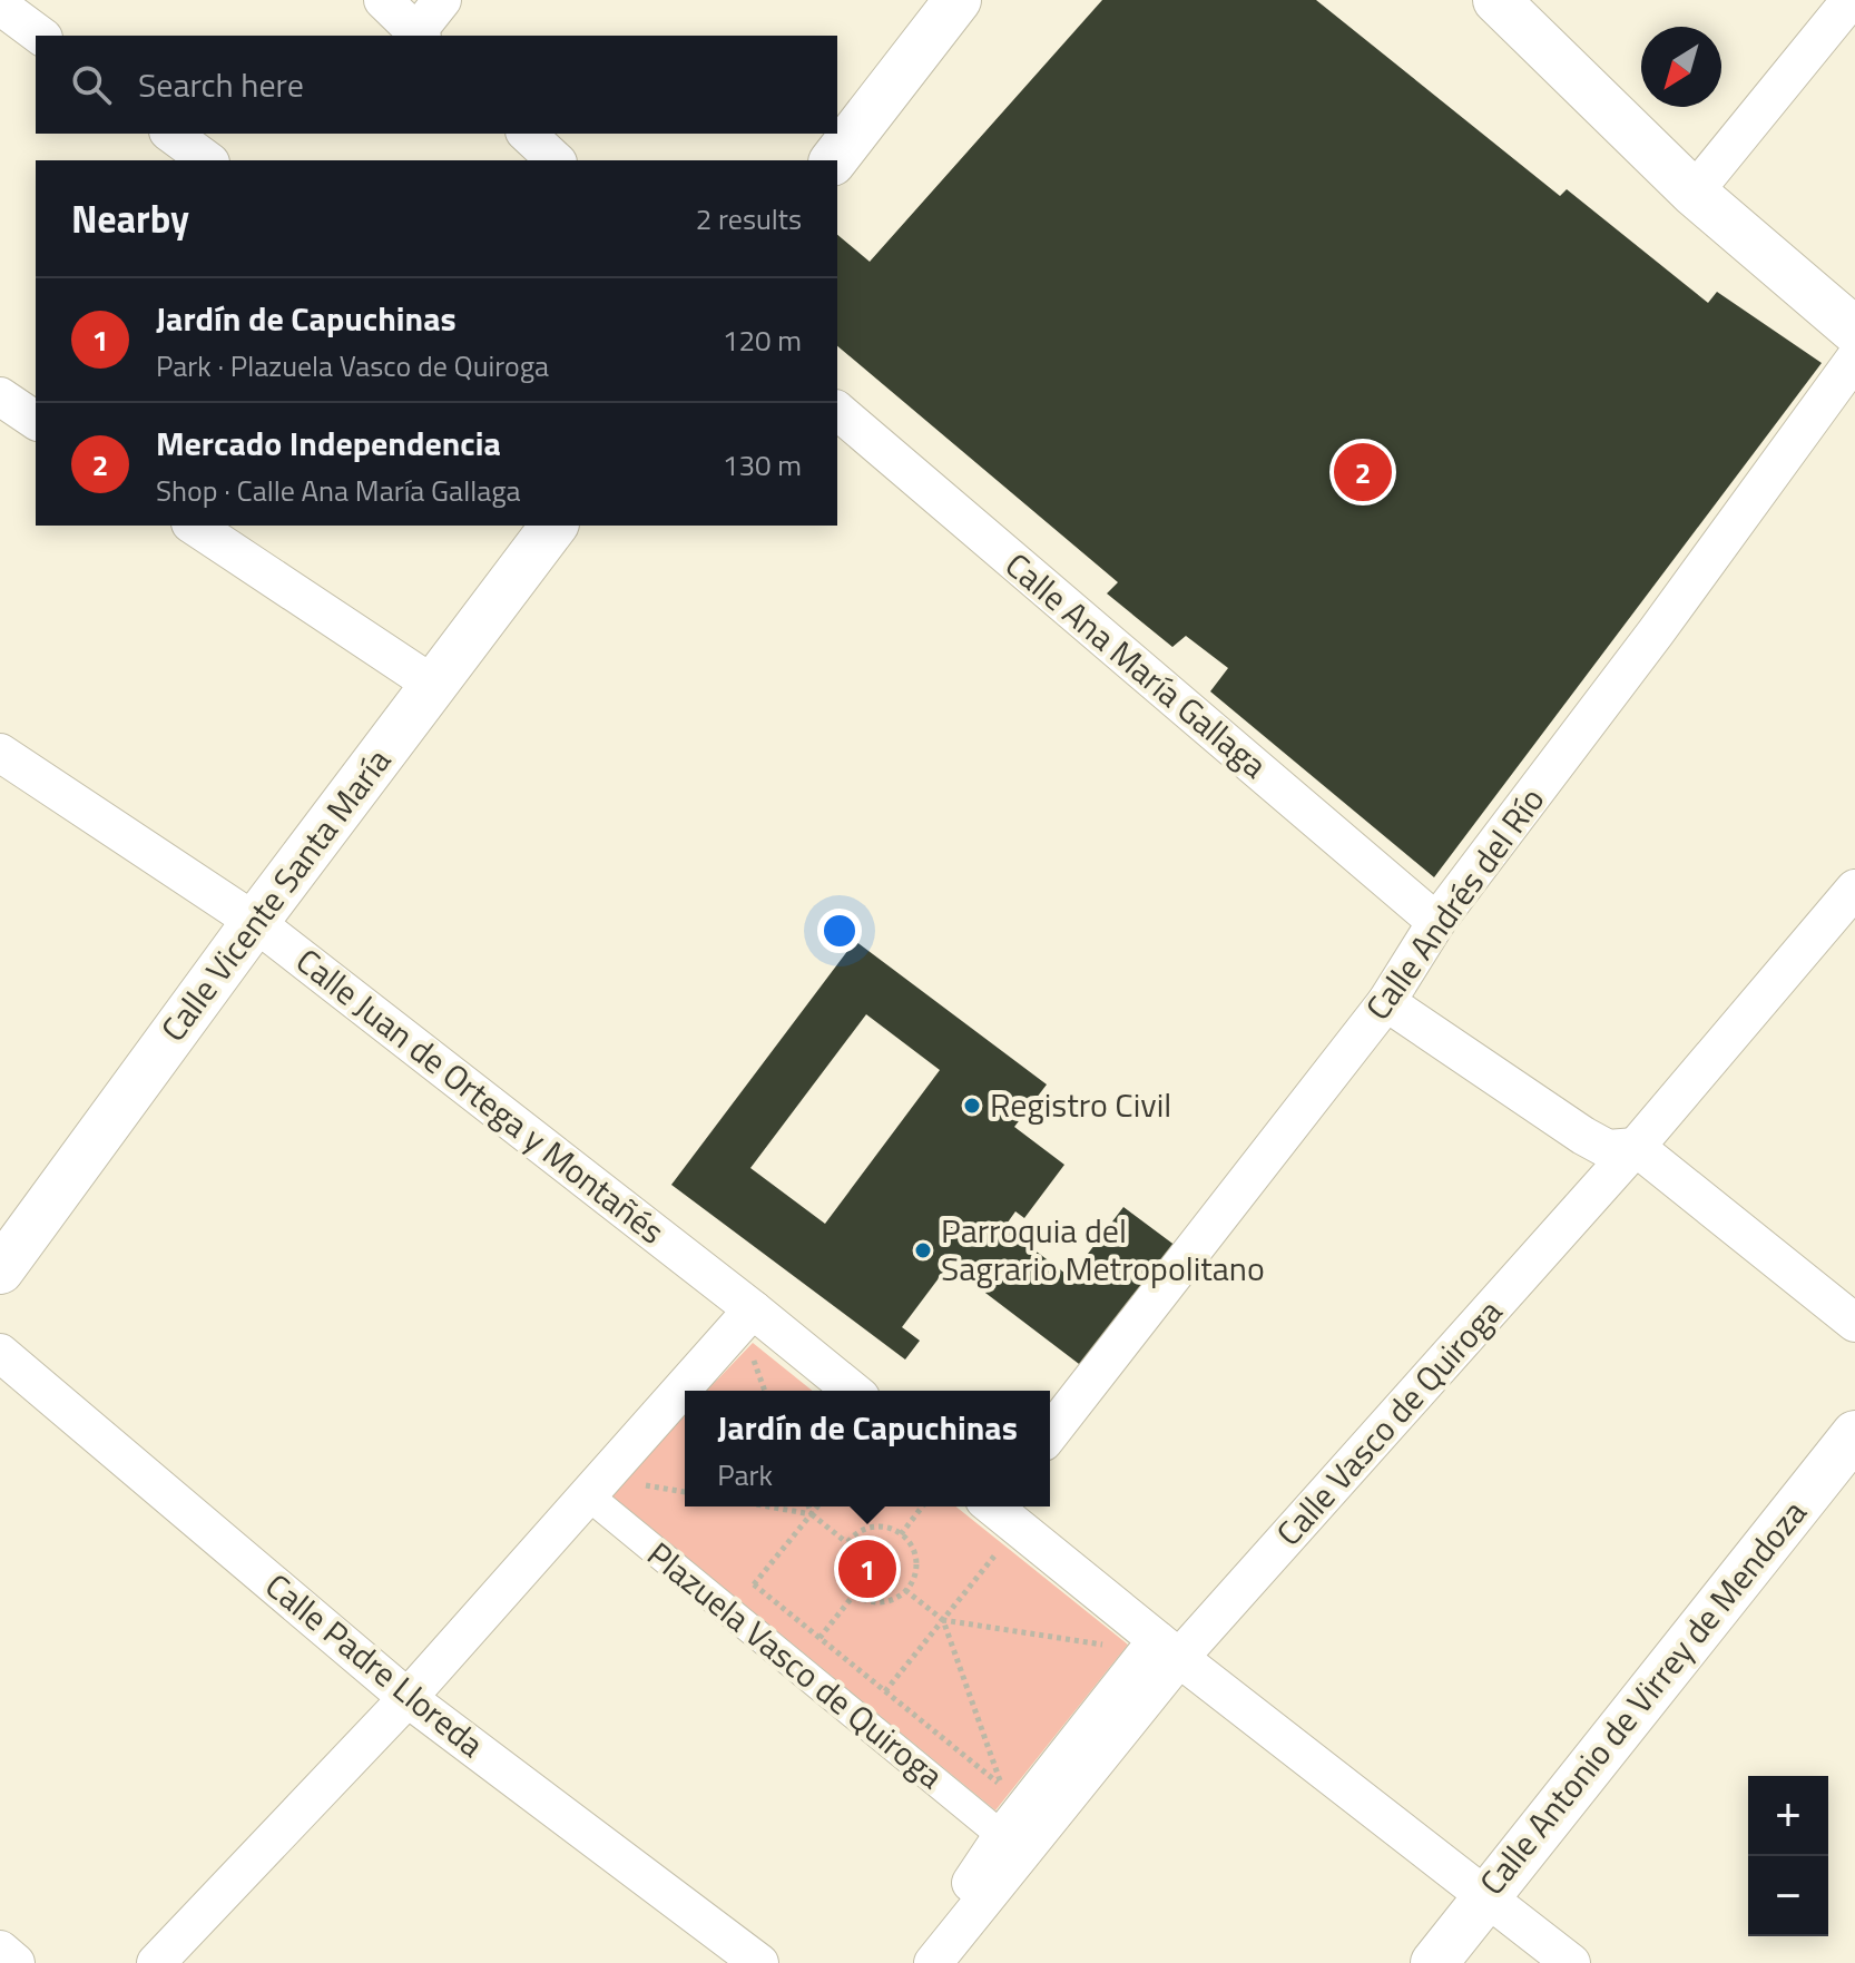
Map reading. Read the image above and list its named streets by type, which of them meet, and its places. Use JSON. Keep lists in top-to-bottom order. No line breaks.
{"streets":{"street":["Calle Ana María Gallaga","Calle Vicente Santa María","Calle Andrés del Río","Calle Juan de Ortega y Montañés","Calle Vasco de Quiroga","Calle Padre Lloreda","Plazuela Vasco de Quiroga","Calle Antonio de Virrey de Mendoza"]},"crossings":[["Calle Ana María Gallaga","Calle Andrés del Río"],["Calle Vicente Santa María","Calle Juan de Ortega y Montañés"],["Calle Vasco de Quiroga","Plazuela Vasco de Quiroga"]],"places":["Registro Civil","Parroquia del Sagrario Metropolitano"],"north":"bottom left","page":{"search":"Search here","heading":["Nearby","2 results"],"list":[{"mark":"1","name":"Jardín de Capuchinas","note":"Park · Plazuela Vasco de Quiroga","value":"120 m"},{"mark":"2","name":"Mercado Independencia","note":"Shop · Calle Ana María Gallaga","value":"130 m"}],"pins":["2","1"],"popup":["Jardín de Capuchinas","Park"],"map_buttons":["+","−"]}}
